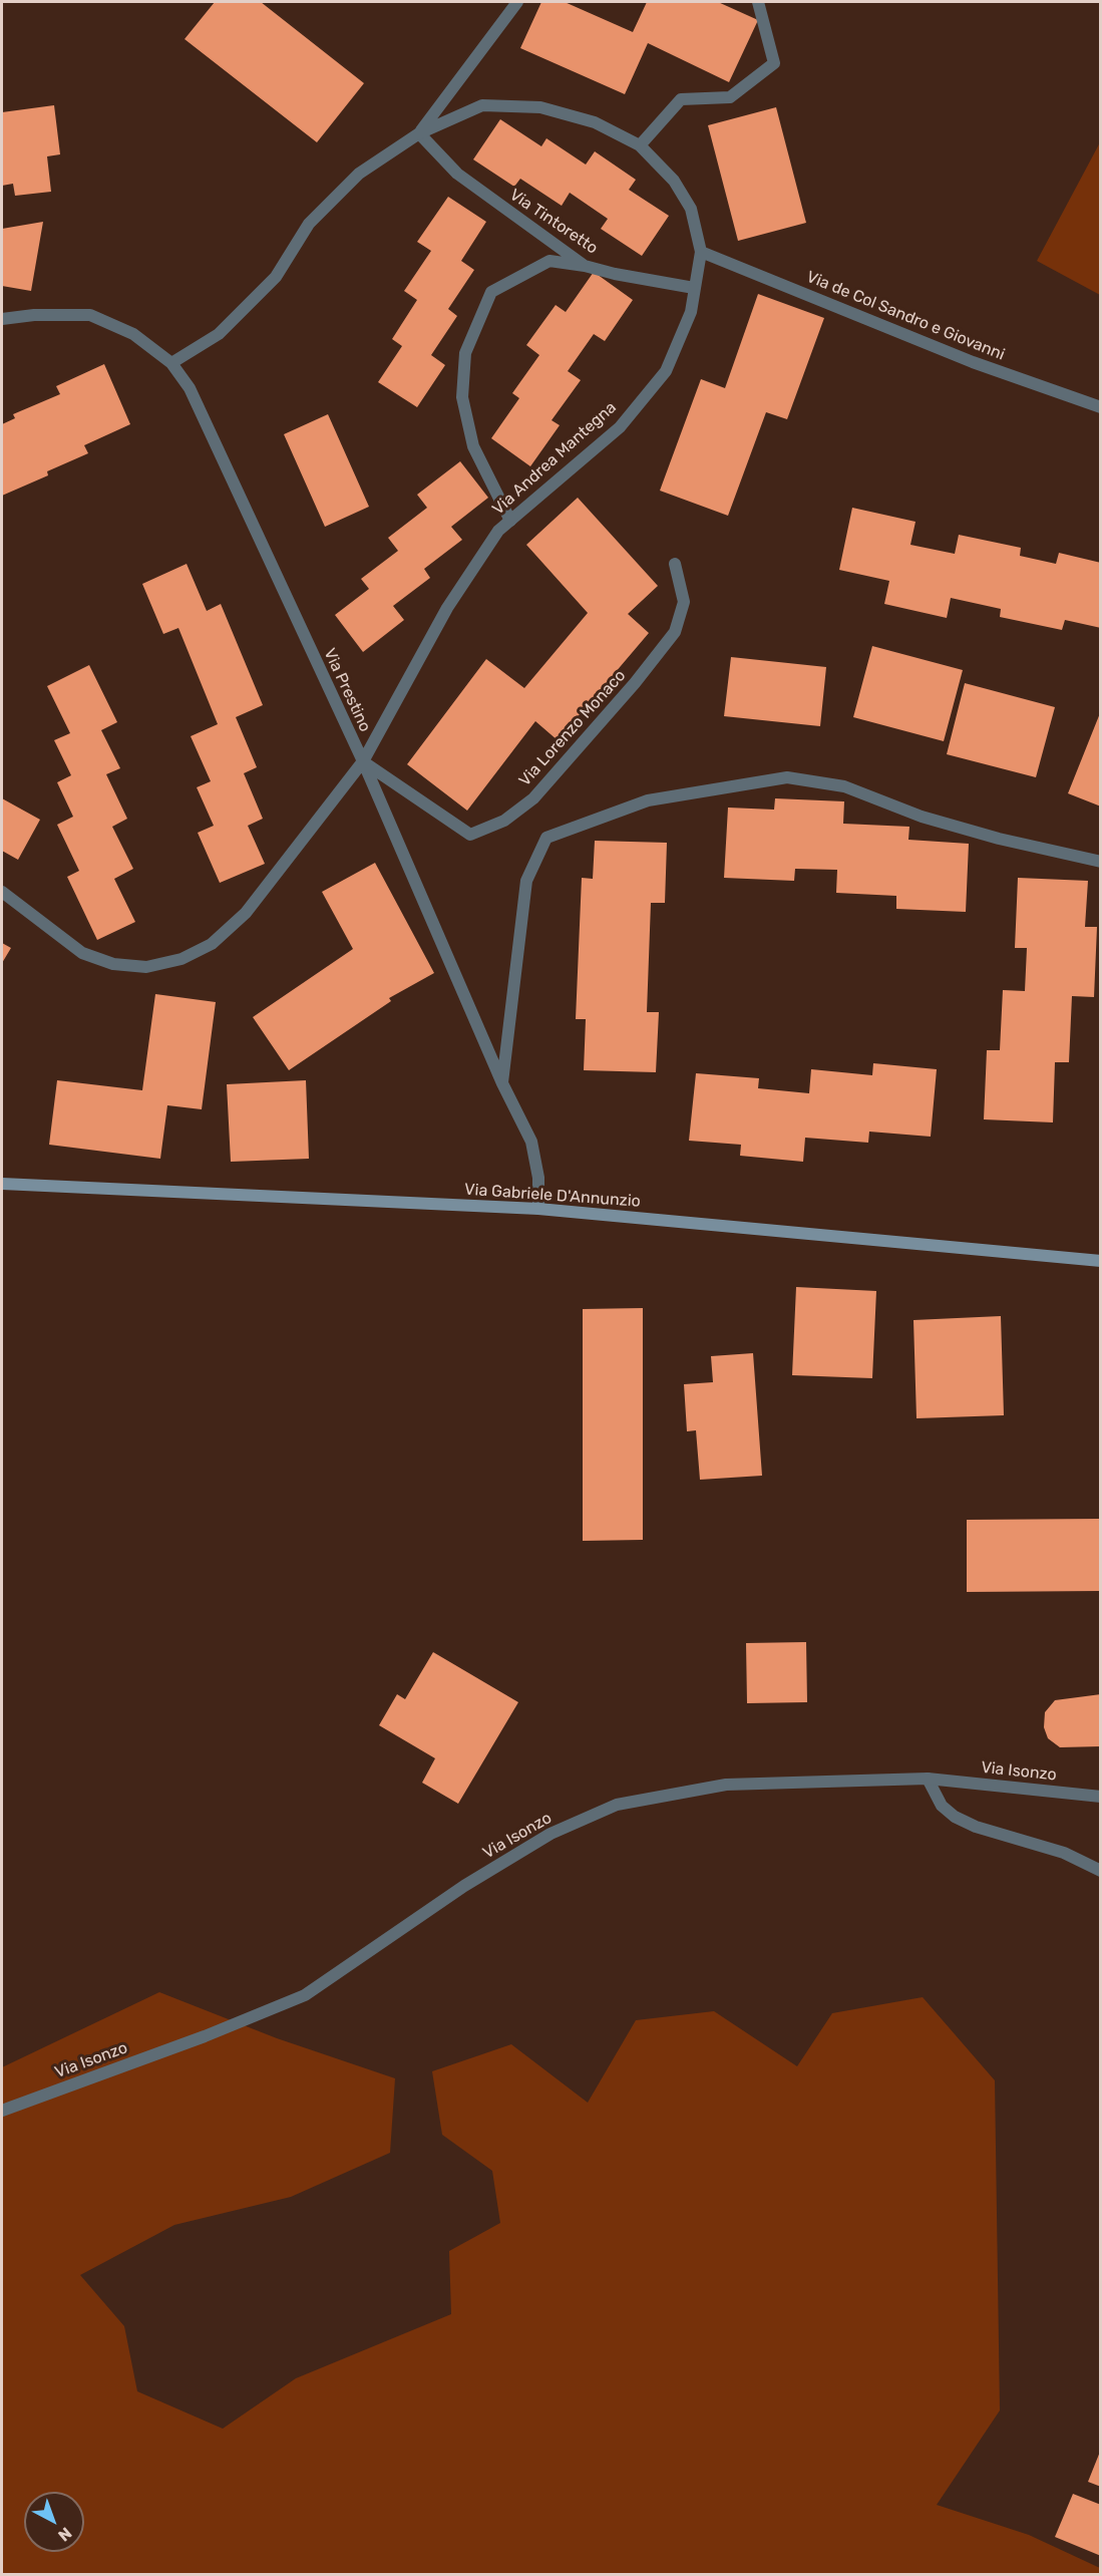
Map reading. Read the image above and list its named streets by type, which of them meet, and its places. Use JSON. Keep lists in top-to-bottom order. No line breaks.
{"streets":{"main road":["Via Gabriele D'Annunzio"],"street":["Via Tintoretto","Via de Col Sandro e Giovanni","Via Andrea Mantegna","Via Prestino","Via Lorenzo Monaco","Via Isonzo"]},"crossings":[["Via Tintoretto","Via Andrea Mantegna"],["Via de Col Sandro e Giovanni","Via Andrea Mantegna"],["Via Andrea Mantegna","Via Prestino"],["Via Andrea Mantegna","Via Lorenzo Monaco"],["Via Prestino","Via Lorenzo Monaco"],["Via Prestino","Via Gabriele D'Annunzio"]],"north":"bottom right"}
